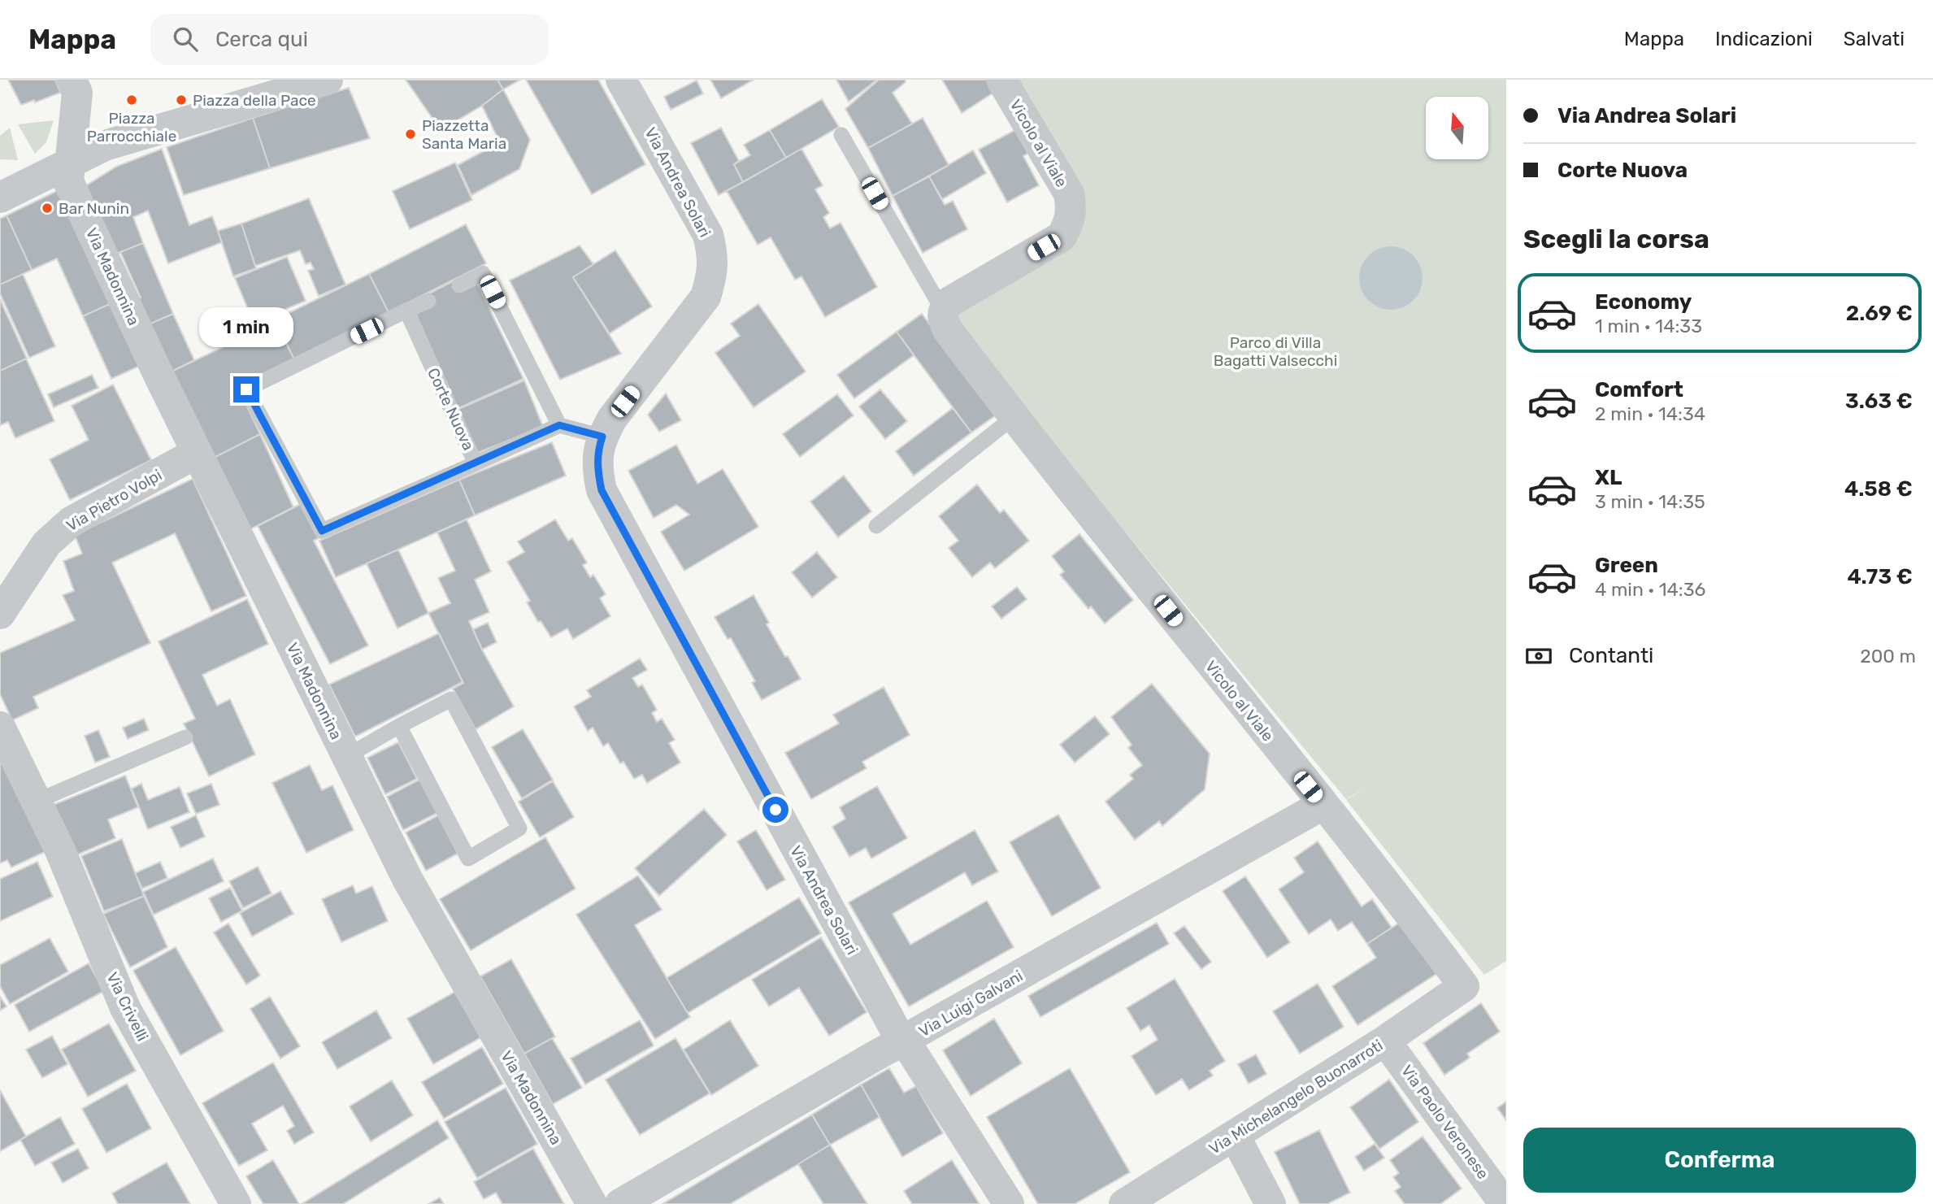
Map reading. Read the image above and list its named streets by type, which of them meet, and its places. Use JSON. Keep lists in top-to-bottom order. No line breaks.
{"streets":{"street":["Vicolo al Viale","Via Andrea Solari","Via Madonnina","Via Pietro Volpi","Via Luigi Galvani","Via Crivelli","Via Michelangelo Buonarroti","Via Paolo Veronese"],"lane":["Corte Nuova"]},"crossings":[["Vicolo al Viale","Via Luigi Galvani"],["Vicolo al Viale","Via Michelangelo Buonarroti"],["Via Andrea Solari","Via Luigi Galvani"],["Via Madonnina","Via Pietro Volpi"],["Via Michelangelo Buonarroti","Via Paolo Veronese"]],"parks":["Parco di Villa Bagatti Valsecchi"],"places":["Piazza Parrocchiale","Piazza della Pace","Piazzetta Santa Maria","Bar Nunin"],"north":"top","page":{"header":"Mappa","search":"Cerca qui","nav":["Mappa","Indicazioni","Salvati"],"banner":["Via Andrea Solari","Corte Nuova"],"heading":"Scegli la corsa","list":[{"name":"Economy","note":"1 min · 14:33","value":"2.69 €"},{"name":"Comfort","note":"2 min · 14:34","value":"3.63 €"},{"name":"XL","note":"3 min · 14:35","value":"4.58 €"},{"name":"Green","note":"4 min · 14:36","value":"4.73 €"}],"bubble":"1 min","pay":["Contanti","200 m"],"buttons":"Conferma"}}
